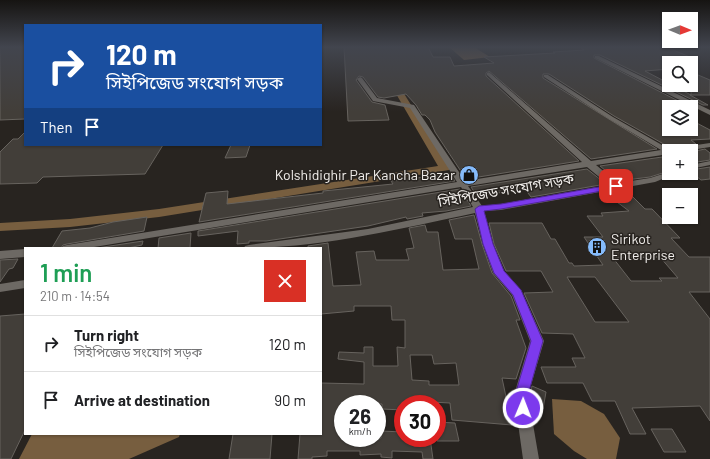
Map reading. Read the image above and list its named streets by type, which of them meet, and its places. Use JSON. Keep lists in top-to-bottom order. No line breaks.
{"streets":{"street":["সিইপিজেড সংযোগ সড়ক"]},"places":{"shop":["Kolshidighir Par Kancha Bazar"],"building":["Sirikot Enterprise"]},"north":"right","page":{"map_buttons":["+","−"],"turn":["120 m","সিইপিজেড সংযোগ সড়ক"],"then":"Then","heading":["1 min","210 m · 14:54"],"list":[{"name":"Turn right","note":"সিইপিজেড সংযোগ সড়ক","value":"120 m"},{"name":"Arrive at destination","value":"90 m"}],"speed":"26 km/h","limit":"30"}}
